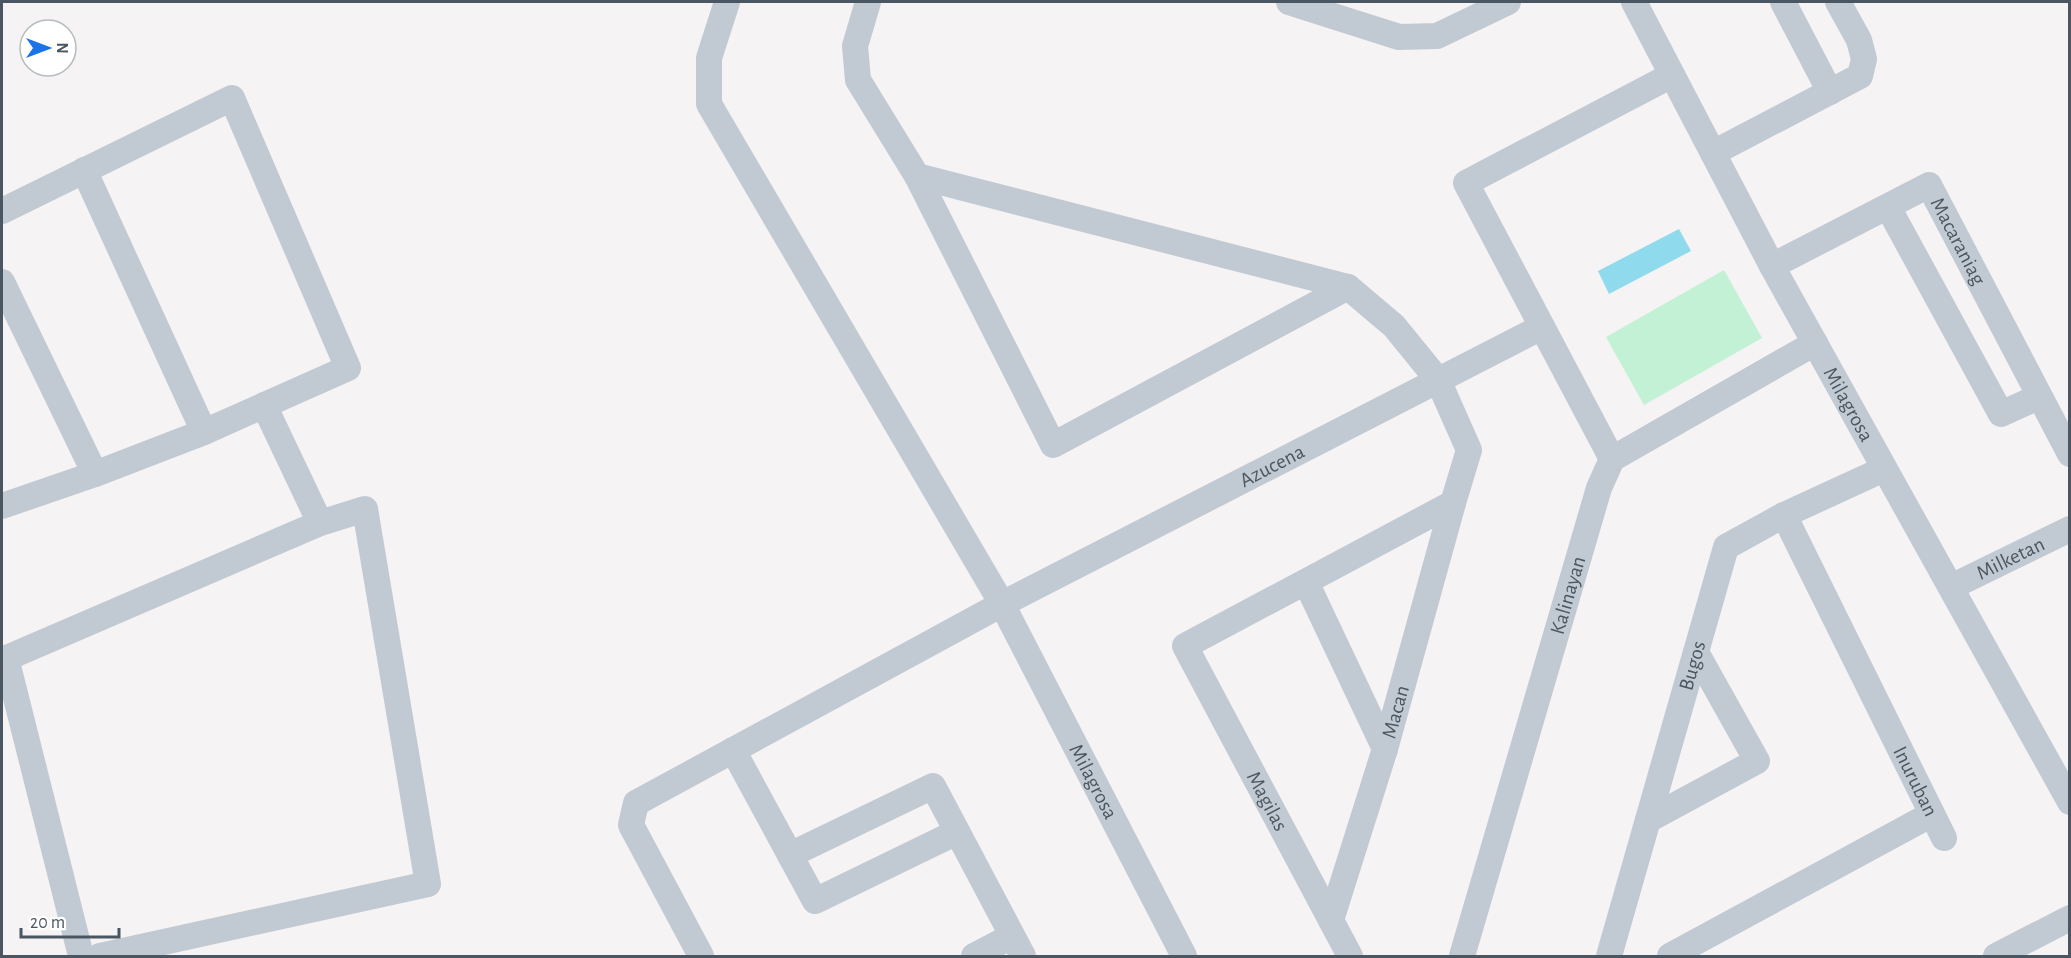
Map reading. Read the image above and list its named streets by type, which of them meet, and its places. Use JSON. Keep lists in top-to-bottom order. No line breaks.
{"streets":{"street":["Macaraniag","Milagrosa","Azucena","Milketan","Kalinayan","Bugos","Macan","Inuruban","Magilas"]},"crossings":[["Macaraniag","Milagrosa"],["Milagrosa","Azucena"],["Milagrosa","Milketan"],["Milagrosa","Bugos"],["Azucena","Macan"],["Bugos","Inuruban"],["Macan","Magilas"]],"scale_bar":"20 m","north":"right"}
